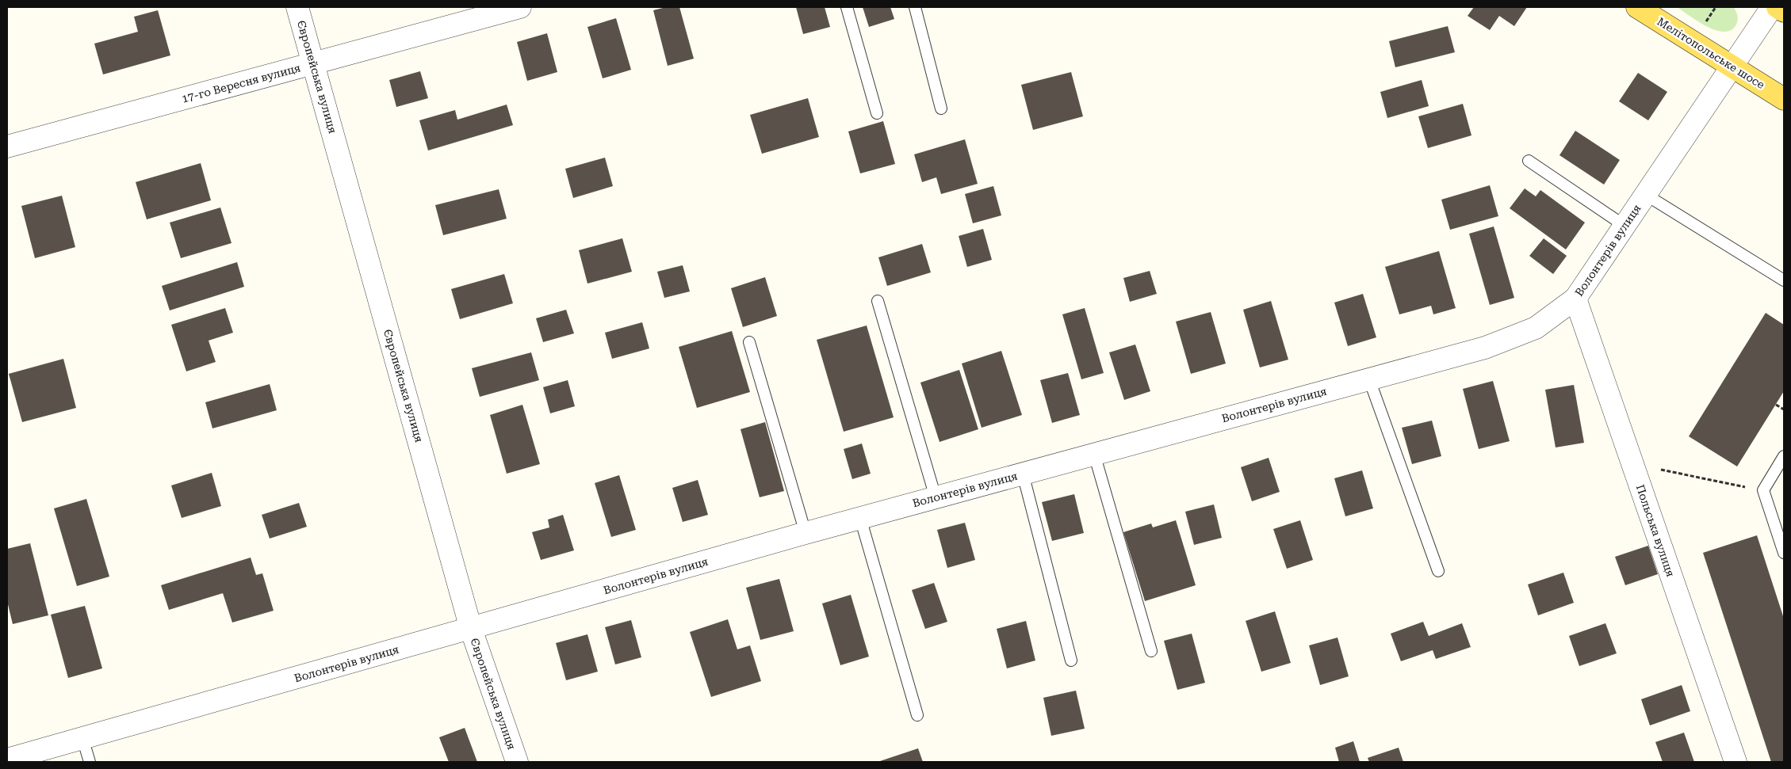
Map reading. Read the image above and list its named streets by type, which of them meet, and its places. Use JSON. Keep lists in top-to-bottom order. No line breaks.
{"streets":{"main road":["Мелітопольське шосе"],"street":["Європейська вулиця","17-го Вересня вулиця","Волонтерів вулиця","Польська вулиця"]},"crossings":[["Мелітопольське шосе","Волонтерів вулиця"],["Європейська вулиця","17-го Вересня вулиця"],["Європейська вулиця","Волонтерів вулиця"],["Волонтерів вулиця","Польська вулиця"]]}
